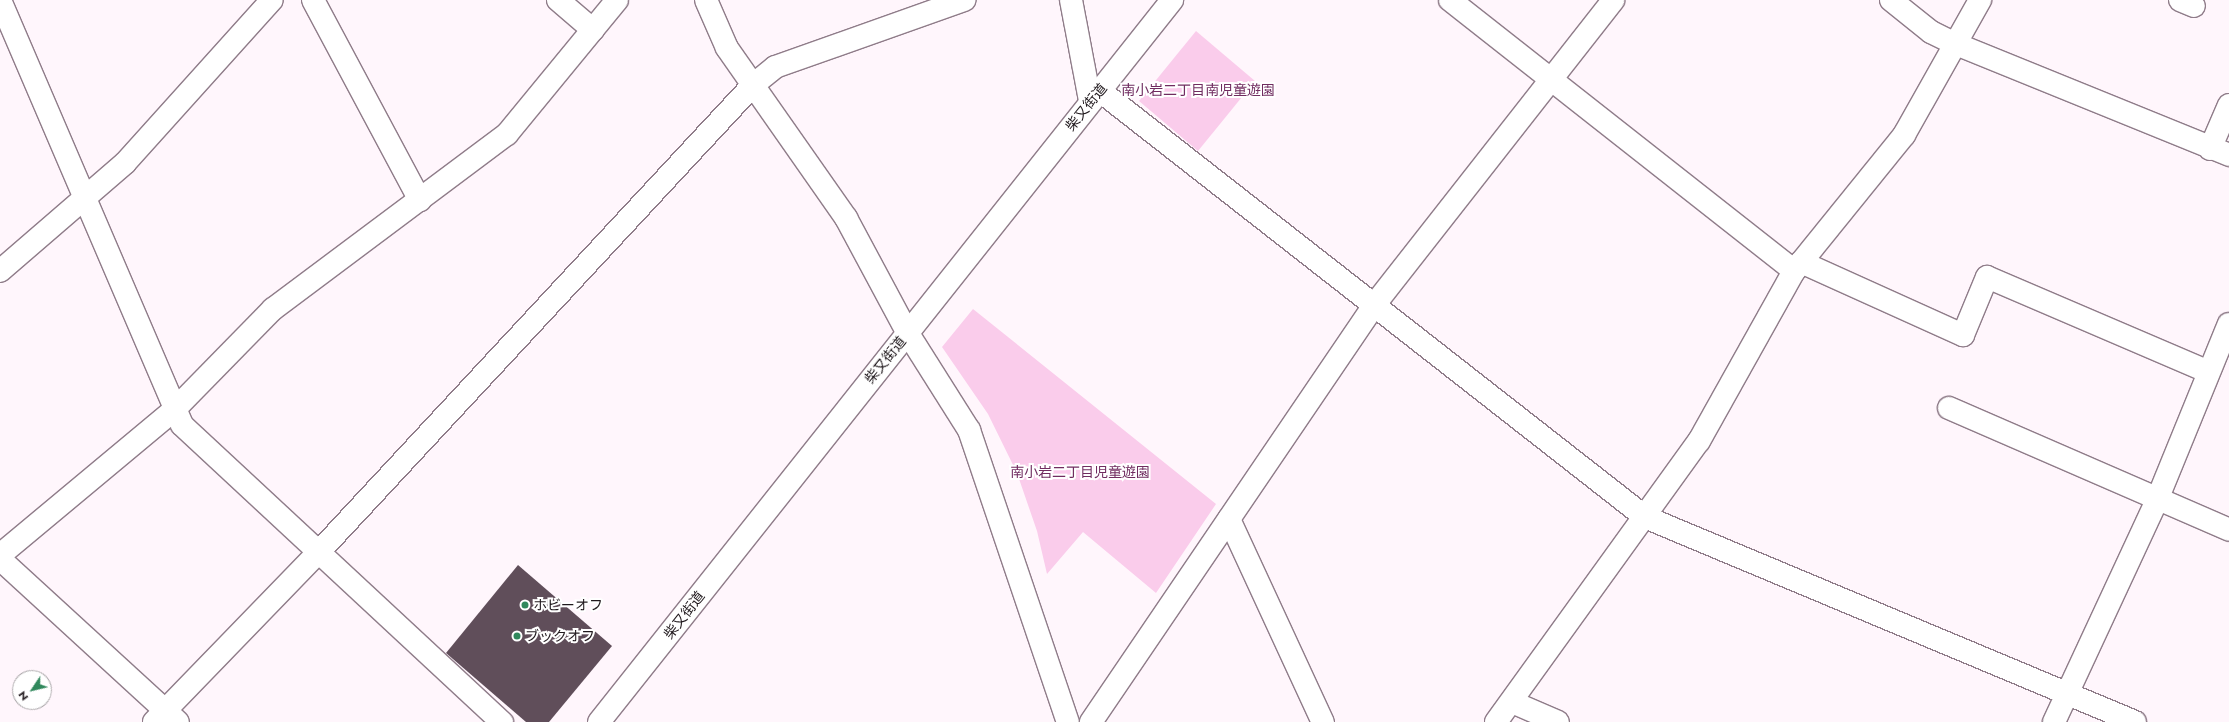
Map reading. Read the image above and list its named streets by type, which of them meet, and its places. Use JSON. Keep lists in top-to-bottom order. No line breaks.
{"streets":{"street":["柴又街道"]},"parks":["南小岩二丁目南児童遊園","南小岩二丁目児童遊園"],"places":["ホビーオフ","ブックオフ"],"north":"bottom left"}
